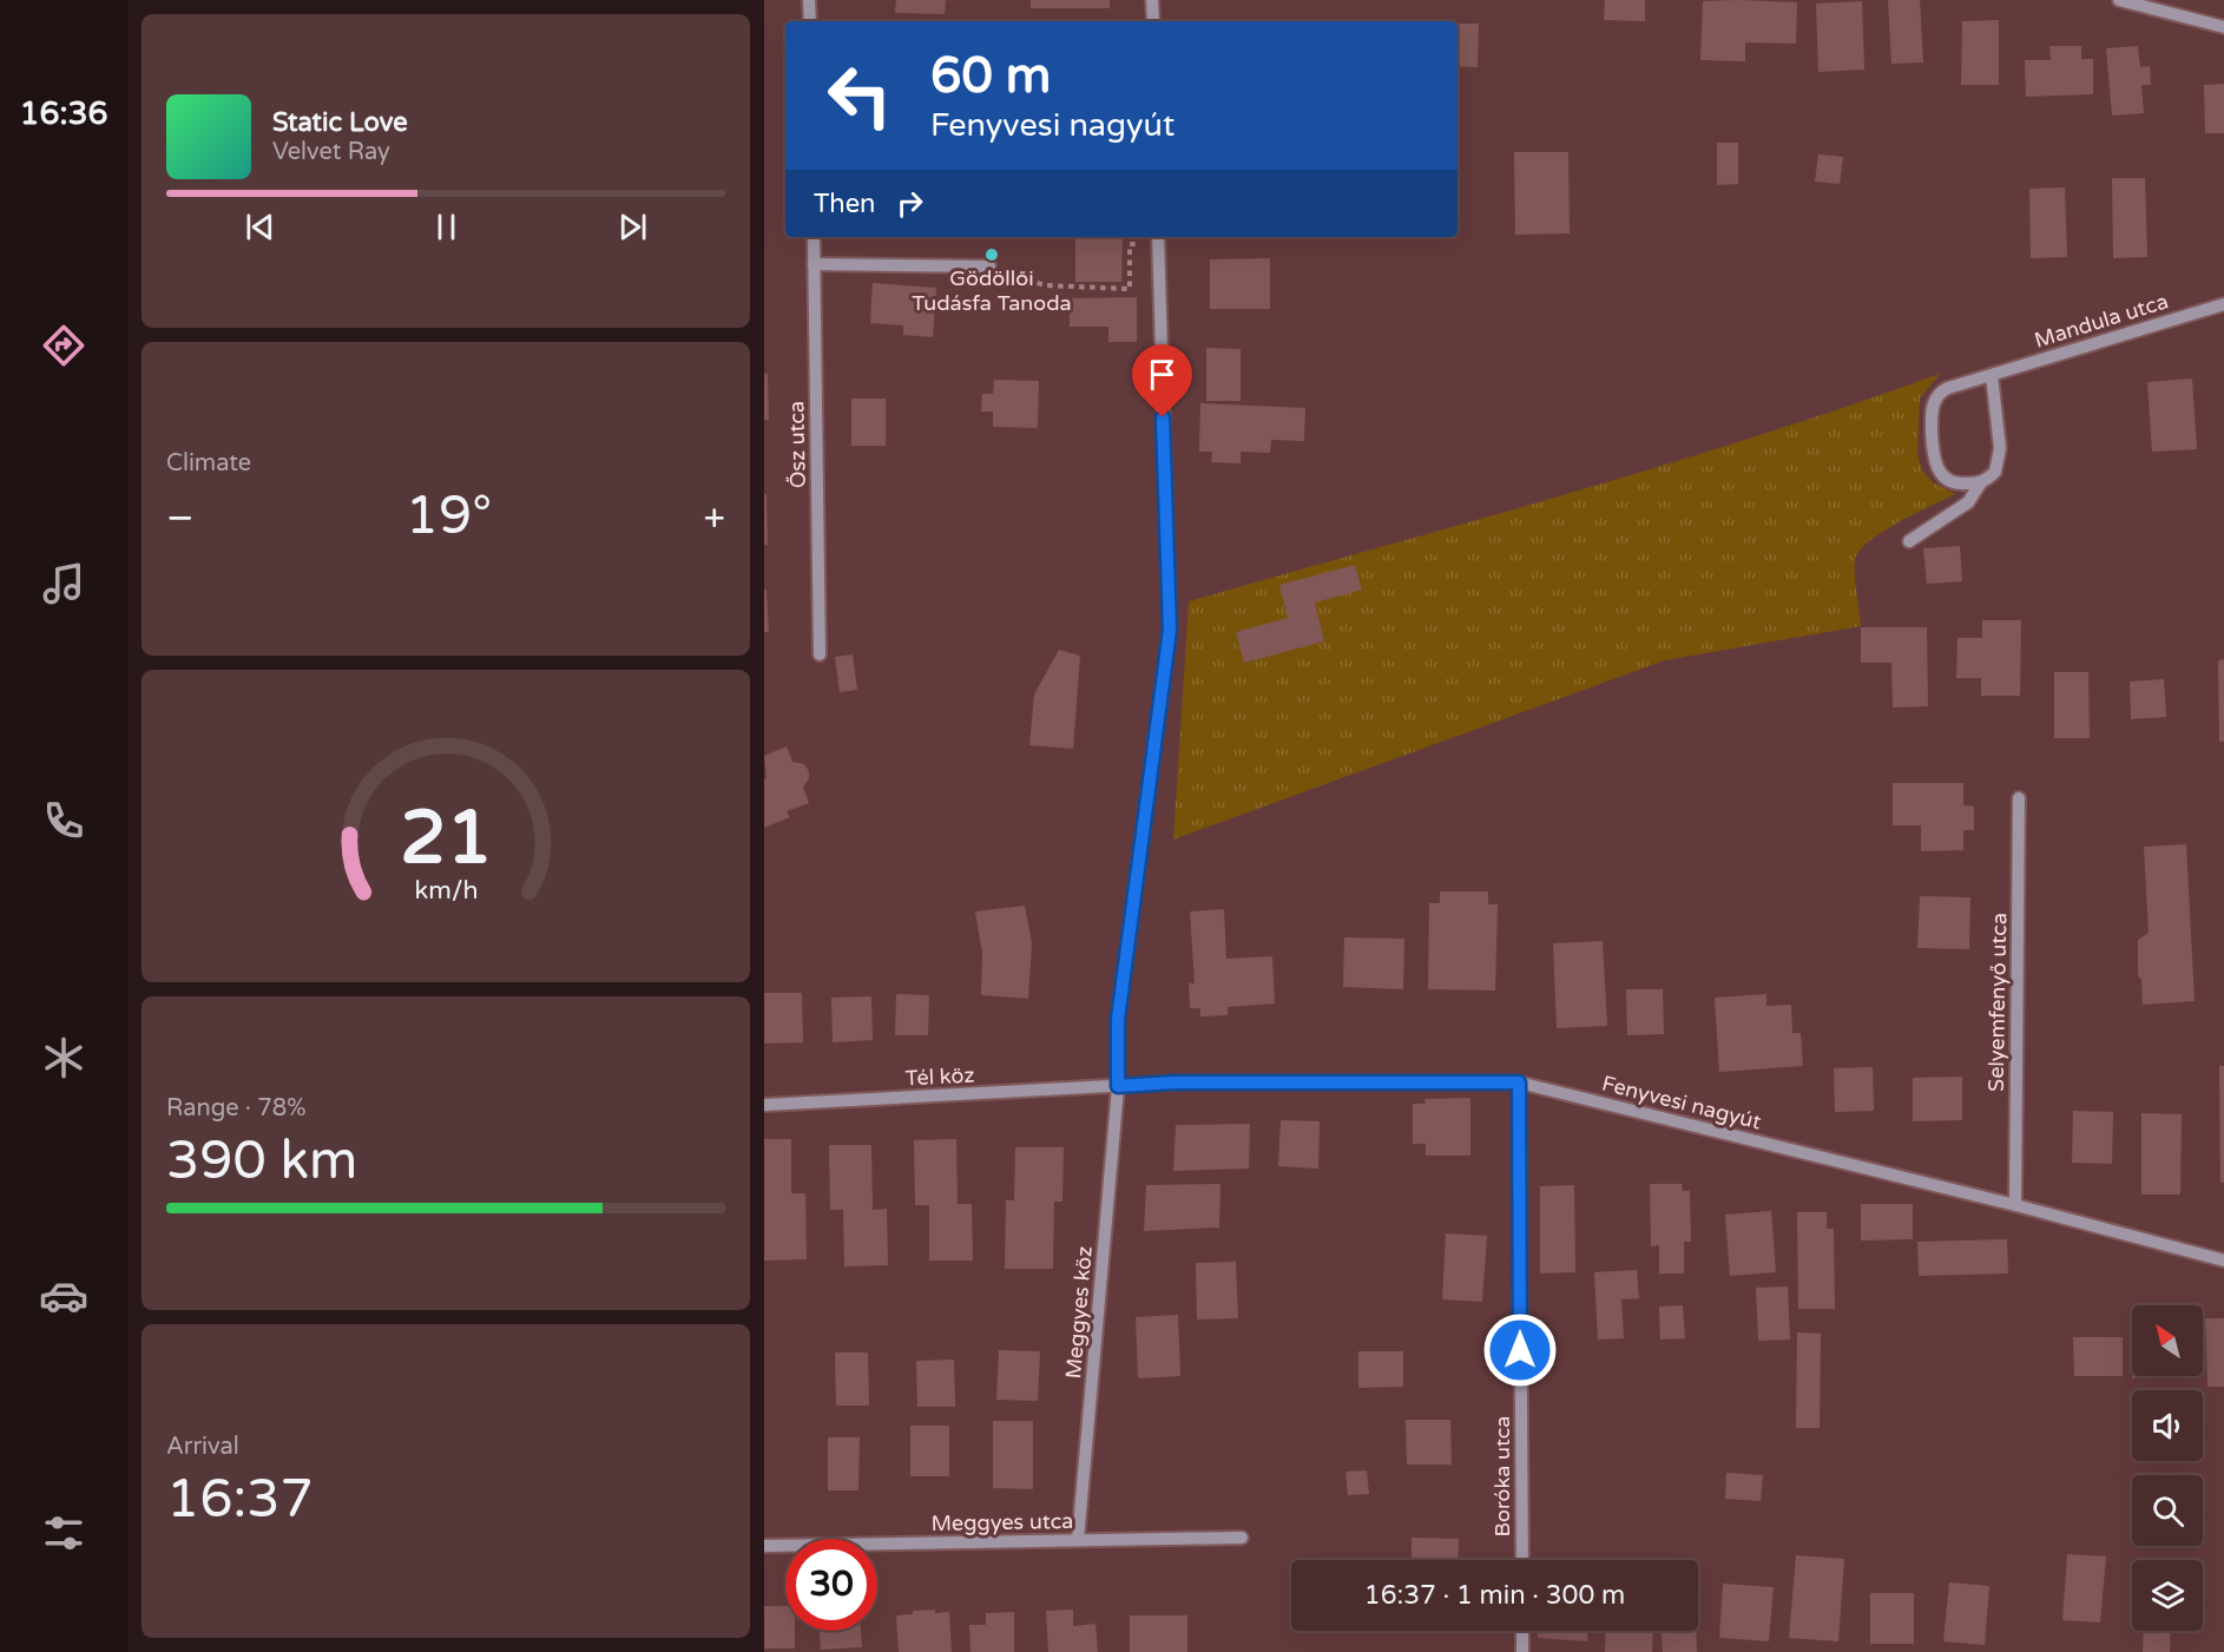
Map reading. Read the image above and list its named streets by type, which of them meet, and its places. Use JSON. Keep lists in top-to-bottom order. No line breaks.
{"streets":{"street":["Mandula utca","Ősz utca","Selyemfenyő utca","Tél köz","Fenyvesi nagyút","Meggyes köz","Boróka utca","Meggyes utca"]},"crossings":[["Selyemfenyő utca","Fenyvesi nagyút"],["Tél köz","Fenyvesi nagyút"],["Tél köz","Meggyes köz"],["Fenyvesi nagyút","Meggyes köz"],["Fenyvesi nagyút","Boróka utca"],["Meggyes köz","Meggyes utca"]],"places":["Gödöllői Tudásfa Tanoda"],"north":"top left","page":{"tabs":"16:36","turn":["60 m","Fenyvesi nagyút"],"song":["Static Love","Velvet Ray"],"then":"Then","tile":["Climate",["Range · 78%","390 km"],["Arrival","16:37"]],"heat":["−","19°","+"],"limit":"30","trip":"16:37 · 1 min · 300 m","gauge":["21","km/h"]}}
